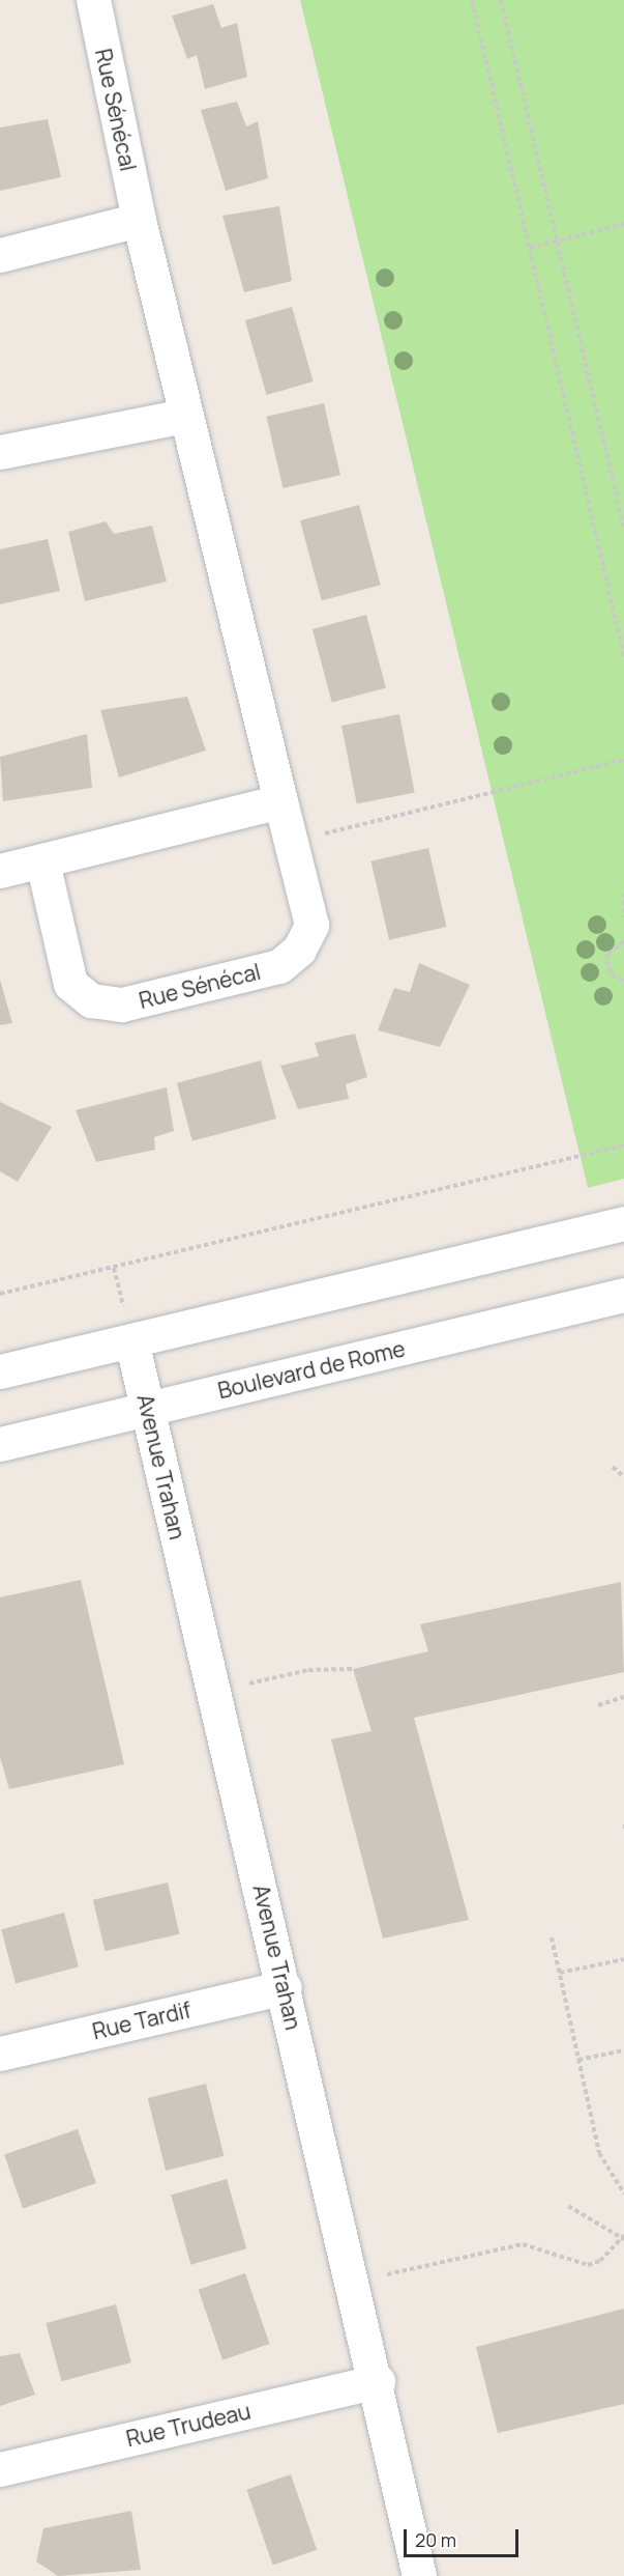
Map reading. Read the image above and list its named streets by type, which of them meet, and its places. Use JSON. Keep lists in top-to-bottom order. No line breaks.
{"streets":{"street":["Rue Sénécal","Boulevard de Rome","Avenue Trahan","Rue Tardif","Rue Trudeau"]},"crossings":[["Boulevard de Rome","Avenue Trahan"],["Avenue Trahan","Rue Tardif"],["Avenue Trahan","Rue Trudeau"]],"scale_bar":"20 m"}
